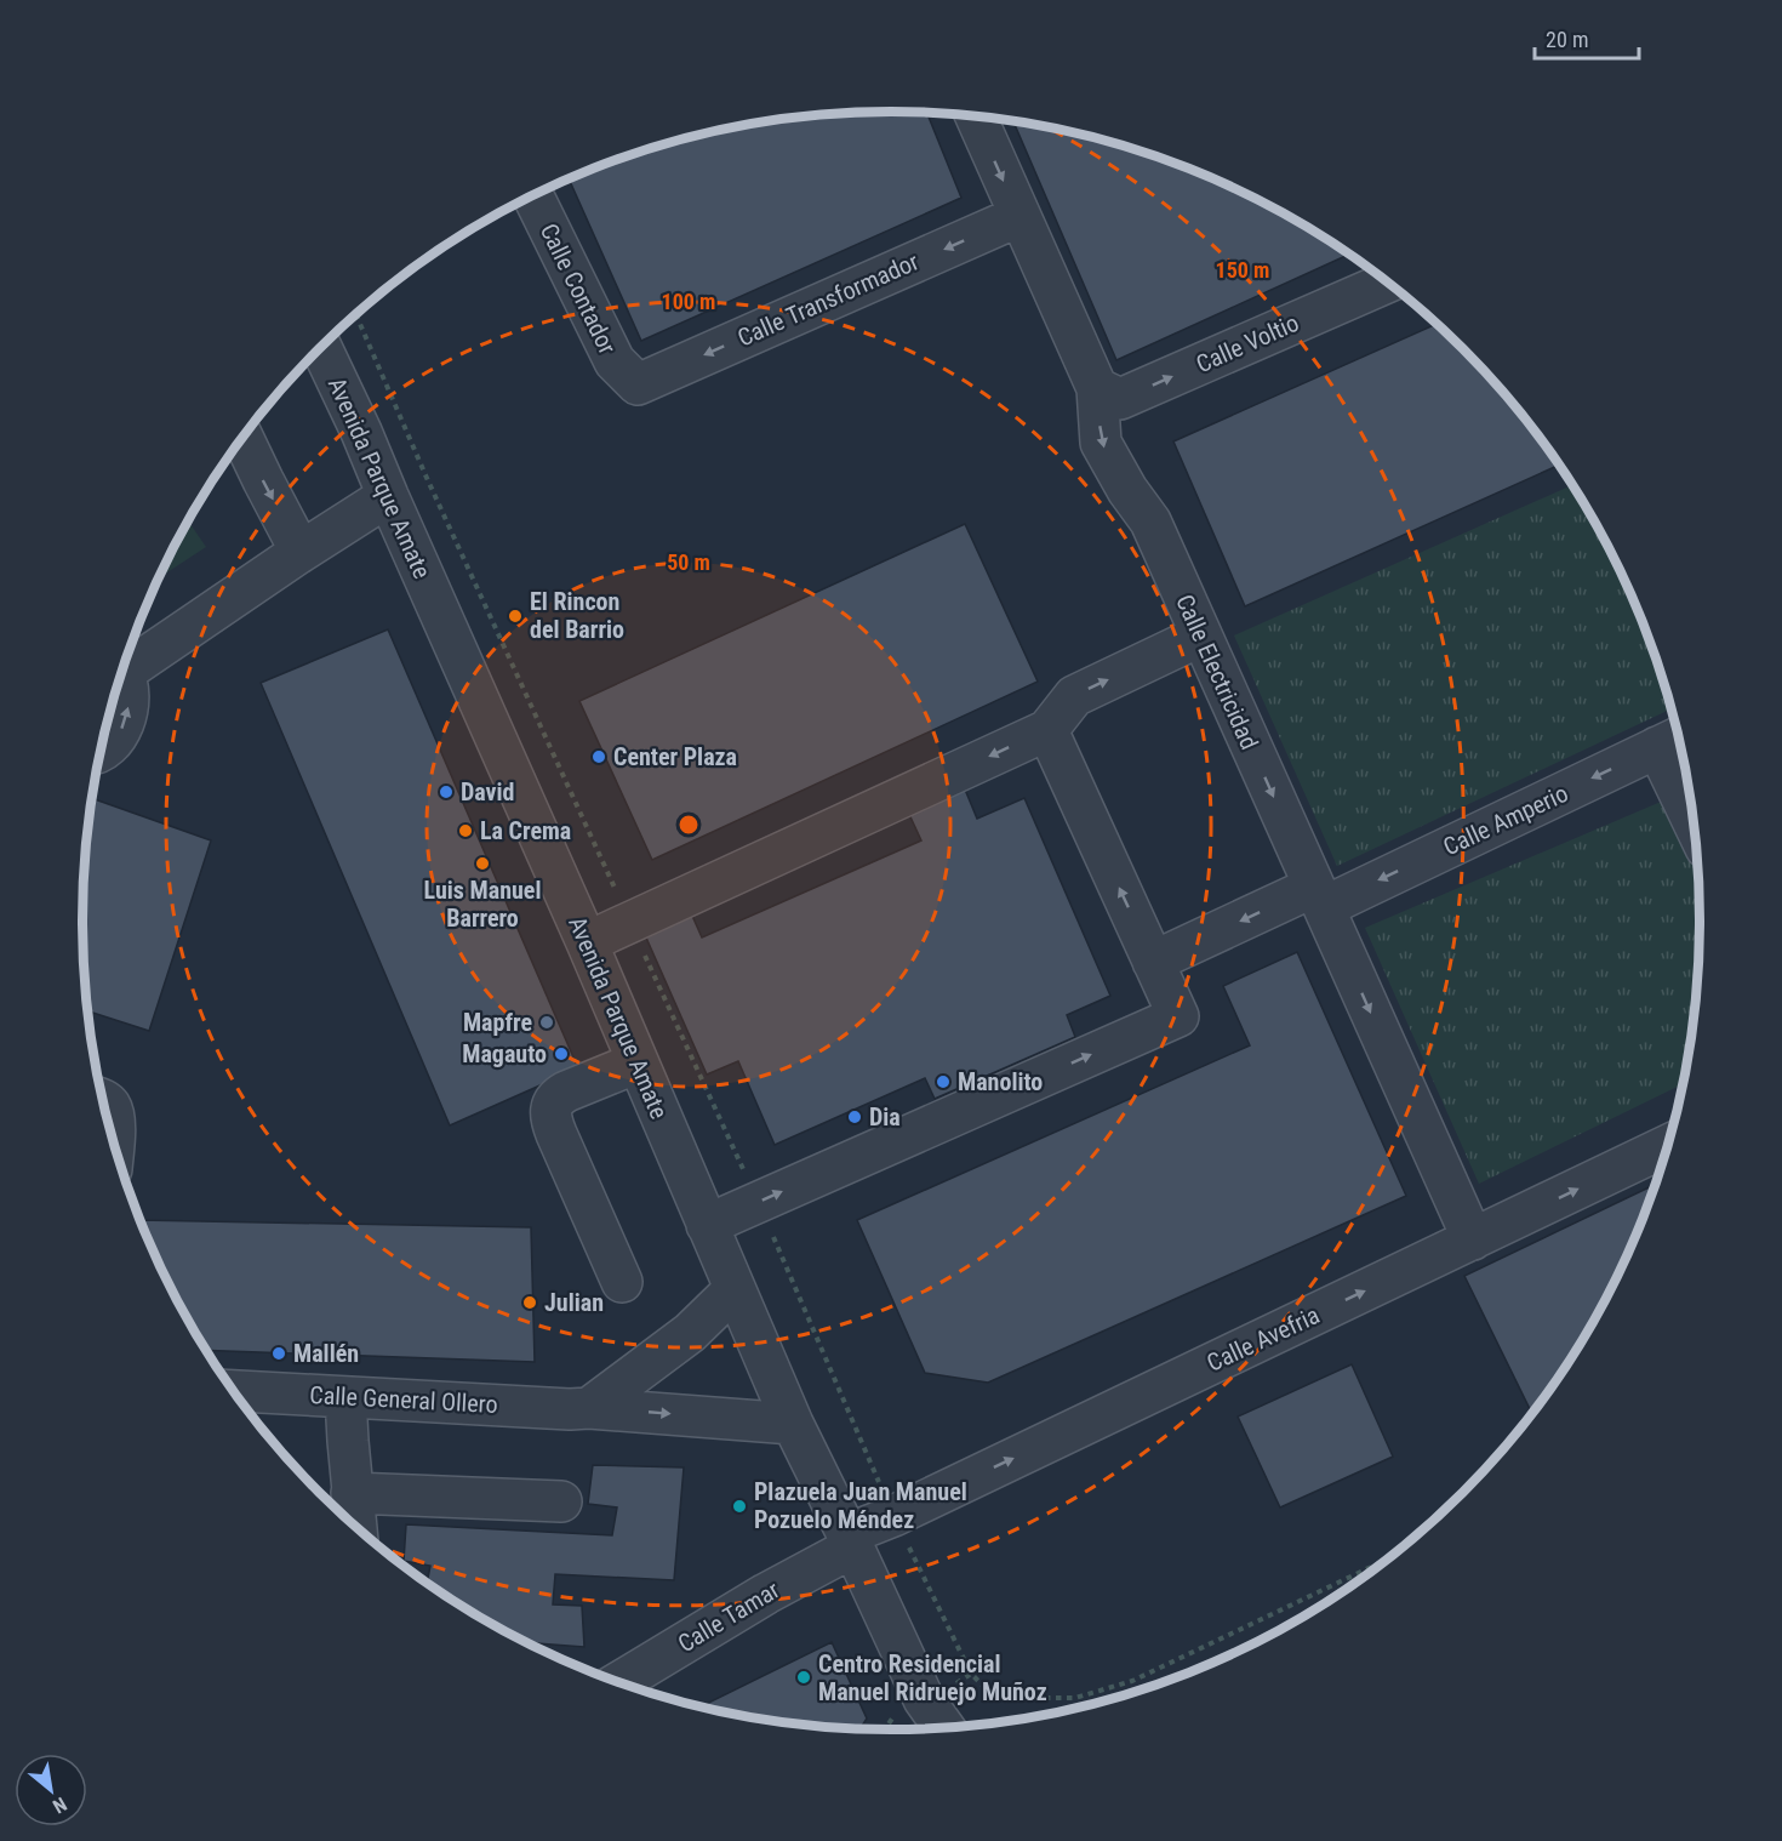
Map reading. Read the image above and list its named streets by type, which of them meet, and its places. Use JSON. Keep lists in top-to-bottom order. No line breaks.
{"streets":{"street":["Calle Contador","Calle Transformador","Calle Voltio","Avenida Parque Amate","Calle Electricidad","Calle Amperio","Calle Avefria","Calle General Ollero","Calle Tamar"]},"crossings":[["Calle Contador","Calle Transformador"],["Calle Transformador","Calle Electricidad"],["Calle Voltio","Calle Electricidad"],["Avenida Parque Amate","Calle Avefria"],["Avenida Parque Amate","Calle General Ollero"],["Avenida Parque Amate","Calle Tamar"],["Calle Electricidad","Calle Amperio"],["Calle Electricidad","Calle Avefria"],["Calle Avefria","Calle Tamar"]],"one_way":["Calle Transformador","Calle Electricidad","Calle Amperio","Calle Avefria","Calle General Ollero"],"places":["El Rincon del Barrio","Center Plaza","David","La Crema","Luis Manuel Barrero","Mapfre","Magauto","Manolito","Dia","Julian","Mallén","Plazuela Juan Manuel Pozuelo Méndez","Centro Residencial Manuel Ridruejo Muñoz"],"scale_bar":"20 m","north":"bottom right","rings":["150 m","100 m","50 m"]}
